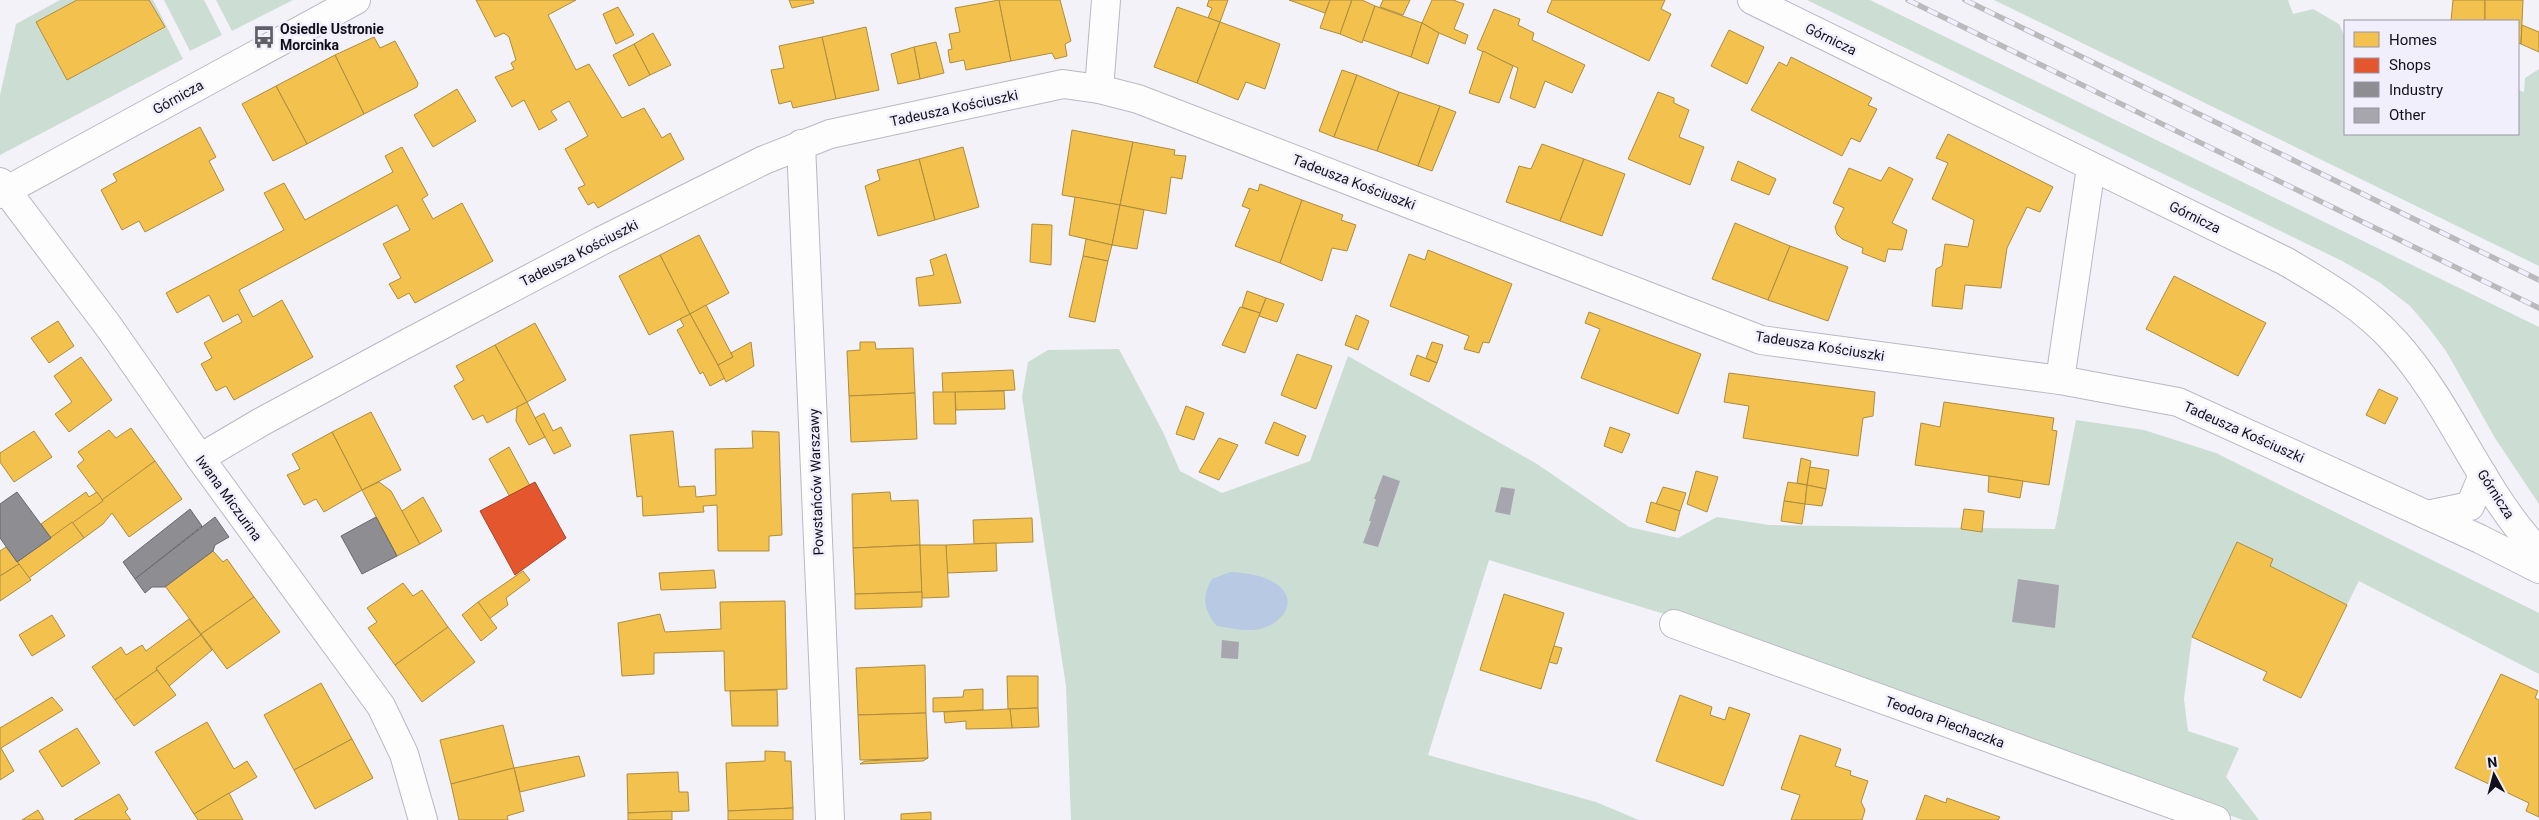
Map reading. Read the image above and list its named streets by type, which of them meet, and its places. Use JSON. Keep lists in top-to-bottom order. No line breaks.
{"streets":{"street":["Górnicza","Tadeusza Kościuszki","Powstańców Warszawy","Iwana Miczurina","Teodora Piechaczka"]},"crossings":[["Górnicza","Iwana Miczurina"],["Tadeusza Kościuszki","Powstańców Warszawy"],["Tadeusza Kościuszki","Iwana Miczurina"]],"places":{"bus stop":["Osiedle Ustronie Morcinka"]},"legend":["Homes","Shops","Industry","Other"],"north":"top"}
